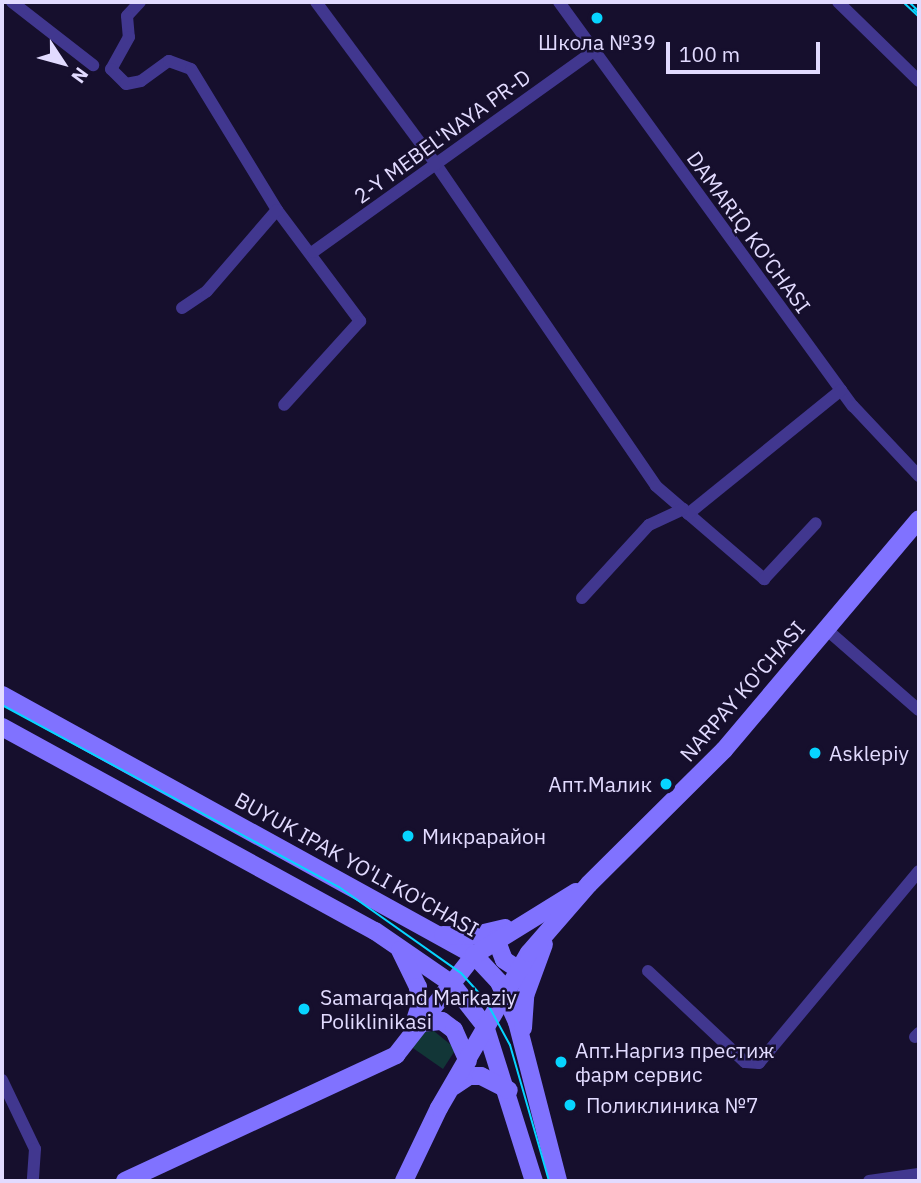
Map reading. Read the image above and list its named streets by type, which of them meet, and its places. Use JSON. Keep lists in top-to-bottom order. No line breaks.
{"streets":{"main road":["NARPAY KO'CHASI","BUYUK IPAK YO'LI KO'CHASI"],"street":["2-Y MEBEL'NAYA PR-D","DAMARIQ KO'CHASI"]},"crossings":[["2-Y MEBEL'NAYA PR-D","DAMARIQ KO'CHASI"],["NARPAY KO'CHASI","BUYUK IPAK YO'LI KO'CHASI"]],"places":["Школа №39","Asklepiy","Апт.Малик","Микрарайон","Samarqand Markaziy Poliklinikasi","Апт.Наргиз престиж фарм сервис","Поликлиника №7"],"scale_bar":"100 m","north":"bottom right"}
